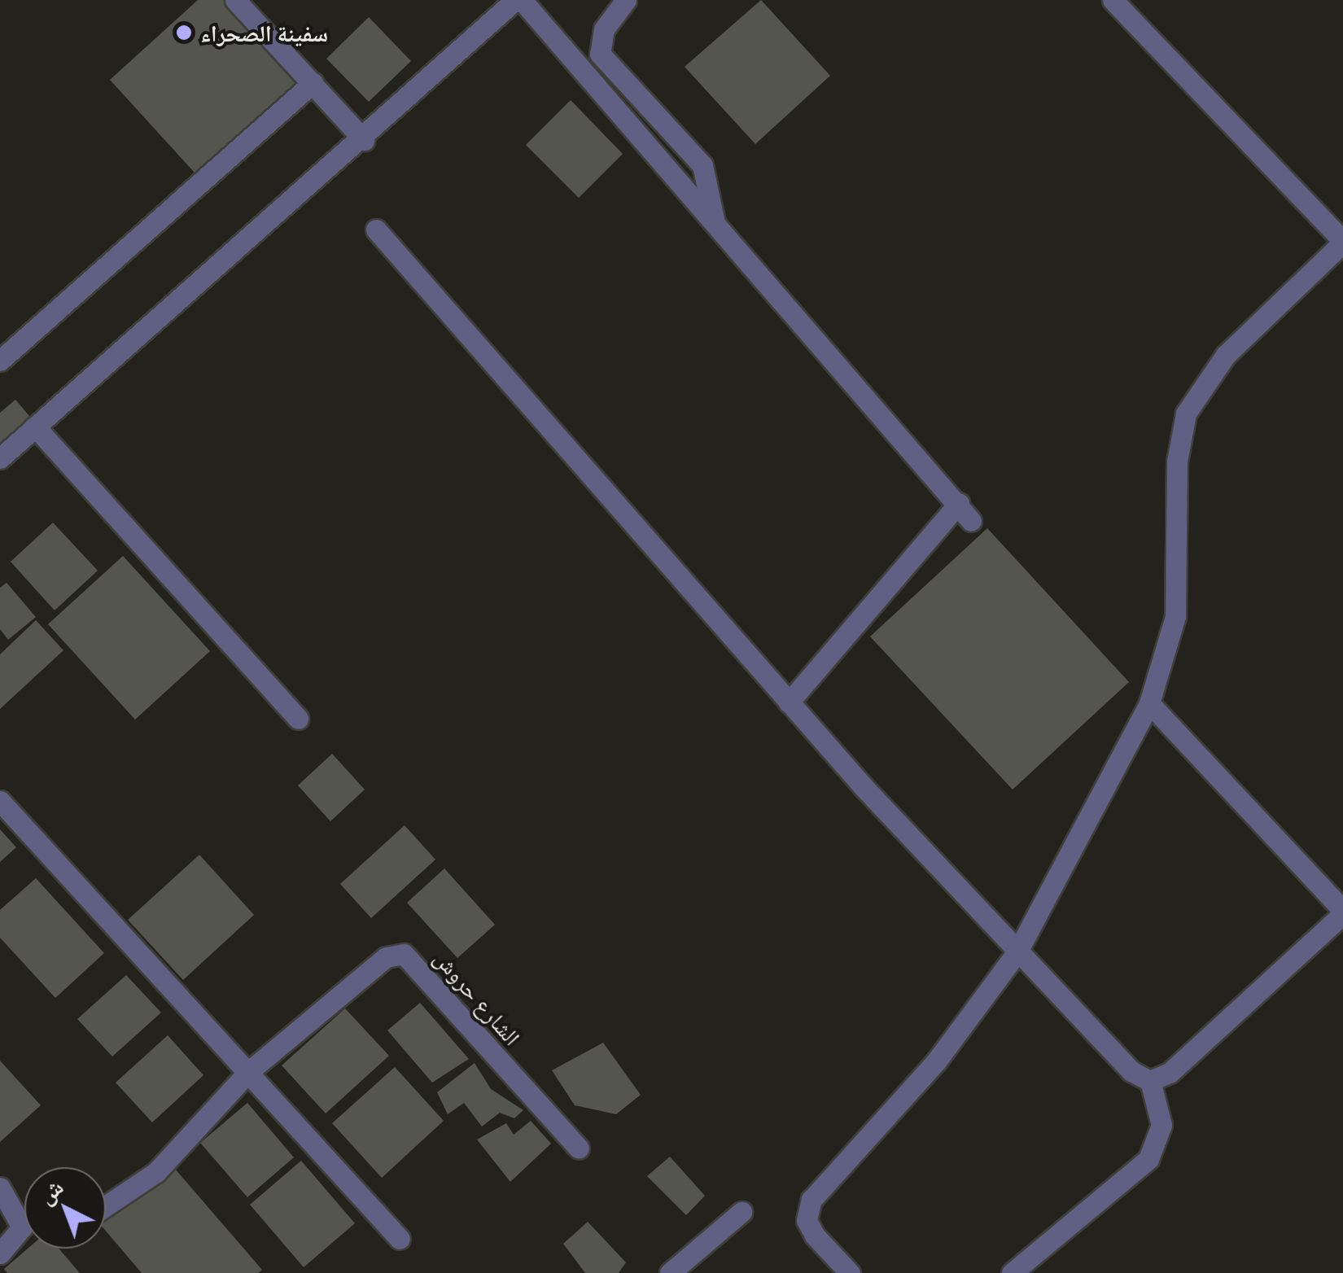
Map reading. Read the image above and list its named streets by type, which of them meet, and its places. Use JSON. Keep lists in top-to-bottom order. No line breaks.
{"streets":{"street":["الشارع حروش"]},"places":["سفينة الصحراء"],"north":"top left"}
